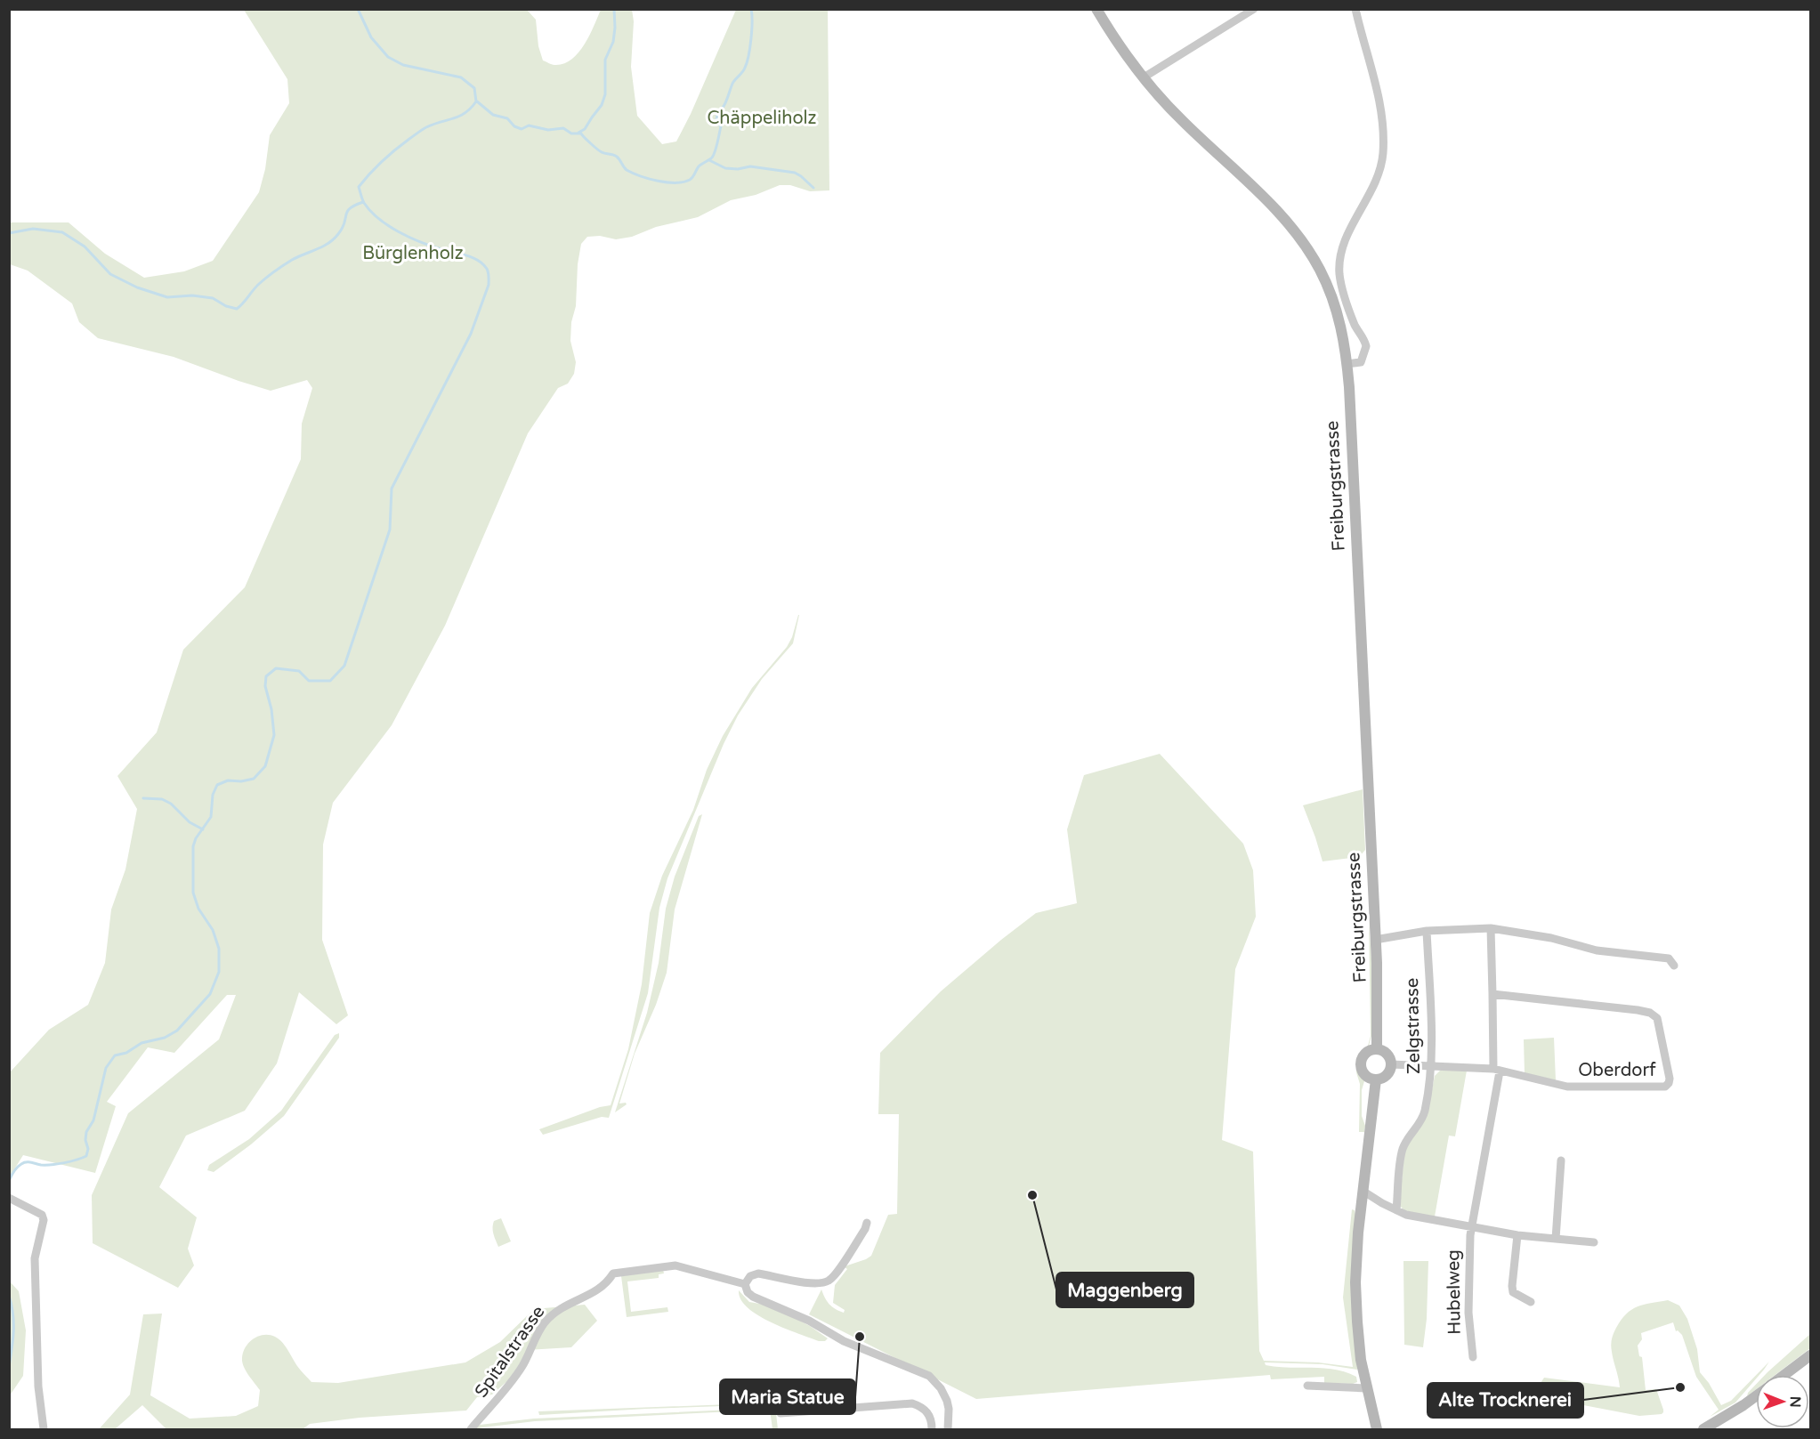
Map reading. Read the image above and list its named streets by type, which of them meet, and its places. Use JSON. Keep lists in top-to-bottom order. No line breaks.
{"streets":{"main road":["Freiburgstrasse"],"street":["Zelgstrasse","Oberdorf","Hubelweg","Spitalstrasse"]},"crossings":[["Freiburgstrasse","Oberdorf"],["Zelgstrasse","Oberdorf"],["Zelgstrasse","Hubelweg"]],"parks":["Chäppeliholz","Bürglenholz"],"places":["Maggenberg","Maria Statue","Alte Trocknerei"],"north":"right"}
